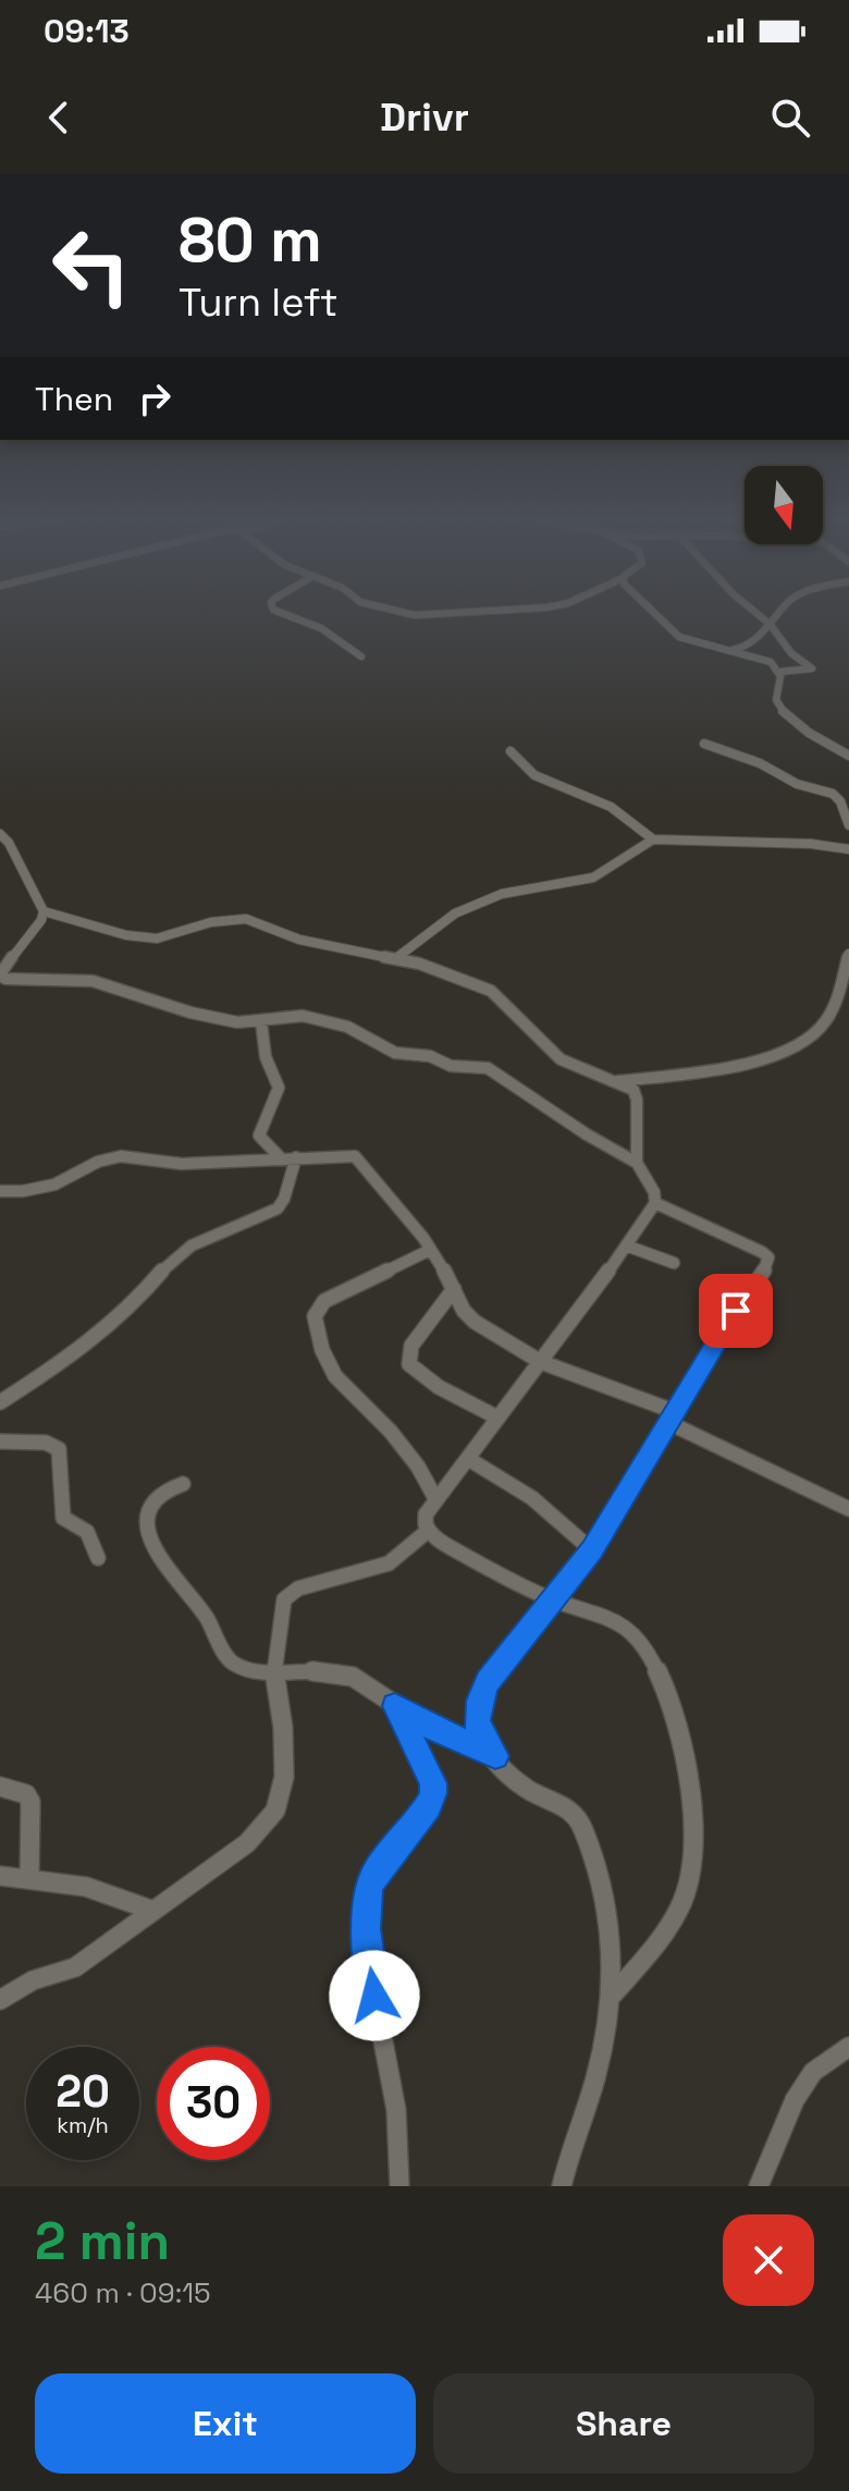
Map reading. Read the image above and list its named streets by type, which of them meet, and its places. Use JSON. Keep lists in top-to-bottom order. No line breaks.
{"north":"bottom","page":{"status":"09:13","header":"Drivr","turn":["80 m","Turn left"],"then":"Then","speed":"20 km/h","limit":"30","heading":["2 min","460 m · 09:15"],"buttons":["Exit","Share"]}}
